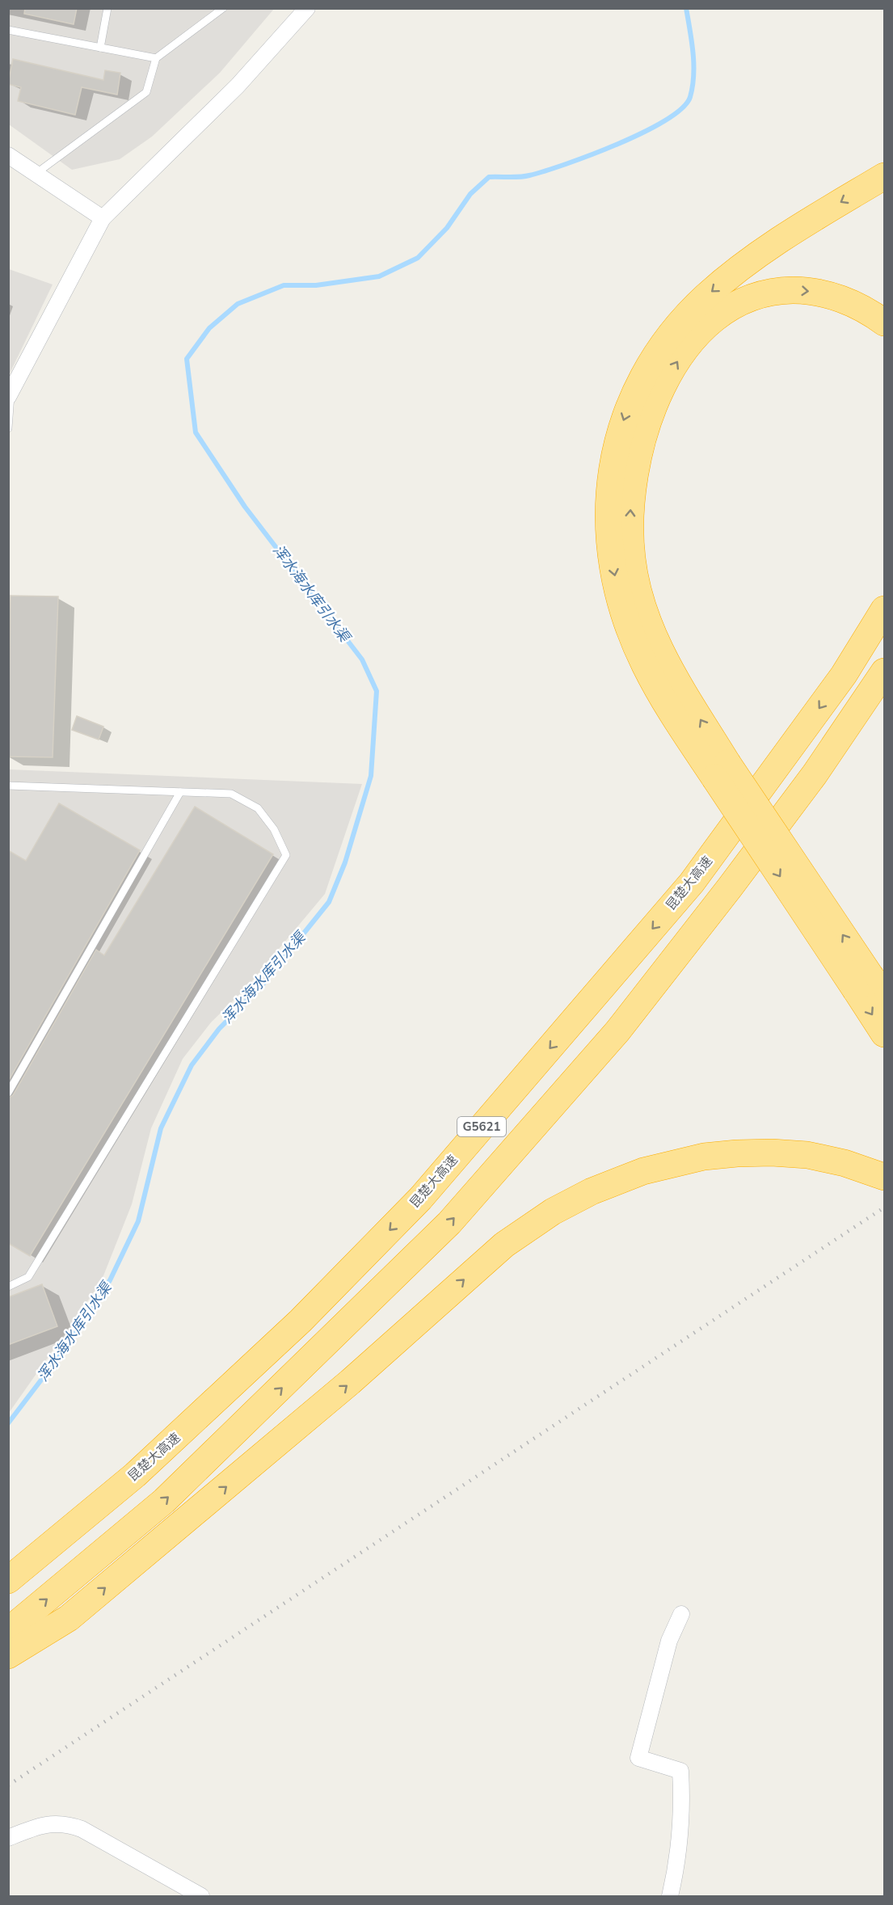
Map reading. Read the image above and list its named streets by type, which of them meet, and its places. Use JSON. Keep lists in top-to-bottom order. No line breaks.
{"streets":{"highway":["昆楚大高速","G5621"]},"water":["浑水海水库引水渠"]}
